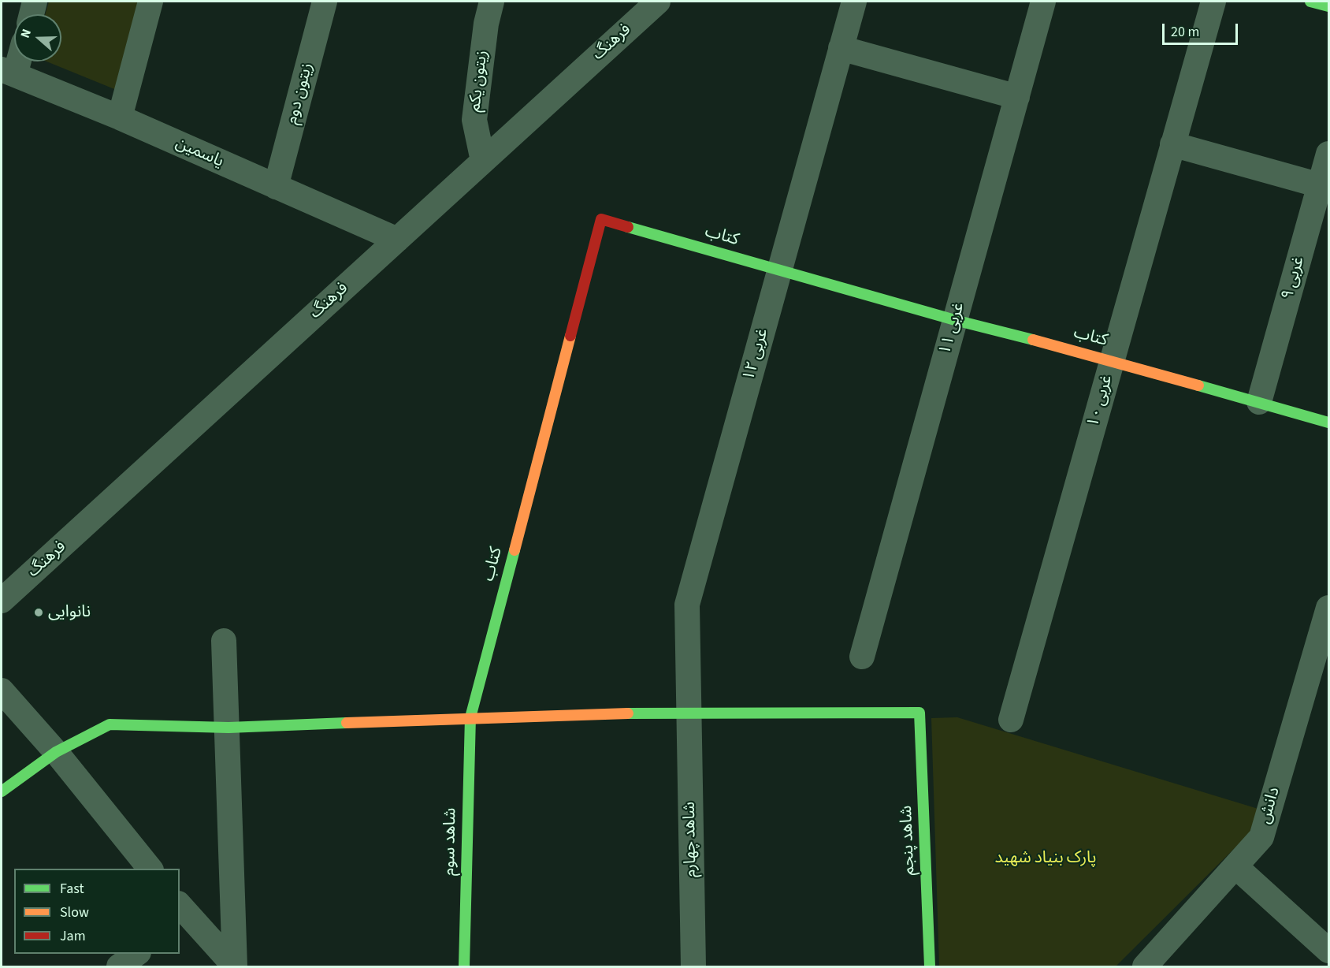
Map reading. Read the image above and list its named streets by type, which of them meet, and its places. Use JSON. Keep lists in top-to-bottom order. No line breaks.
{"streets":{"street":["فرهنگ","زیتون یکم","زیتون دوم","یاسمین","کتاب","غربی ۹","غربی ۱۱","غربی ۱۲","غربی ۱۰","دانش","شاهد چهارم","شاهد پنجم","شاهد سوم"]},"crossings":[["فرهنگ","زیتون یکم"],["فرهنگ","یاسمین"],["زیتون دوم","یاسمین"],["کتاب","غربی ۹"],["کتاب","غربی ۱۱"],["کتاب","غربی ۱۲"],["کتاب","غربی ۱۰"],["کتاب","شاهد سوم"],["غربی ۱۲","شاهد چهارم"],["غربی ۱۲","شاهد پنجم"],["شاهد چهارم","شاهد پنجم"]],"parks":["پارک بنیاد شهید"],"places":["نانوایی"],"legend":["Fast","Slow","Jam"],"scale_bar":"20 m","north":"left"}
